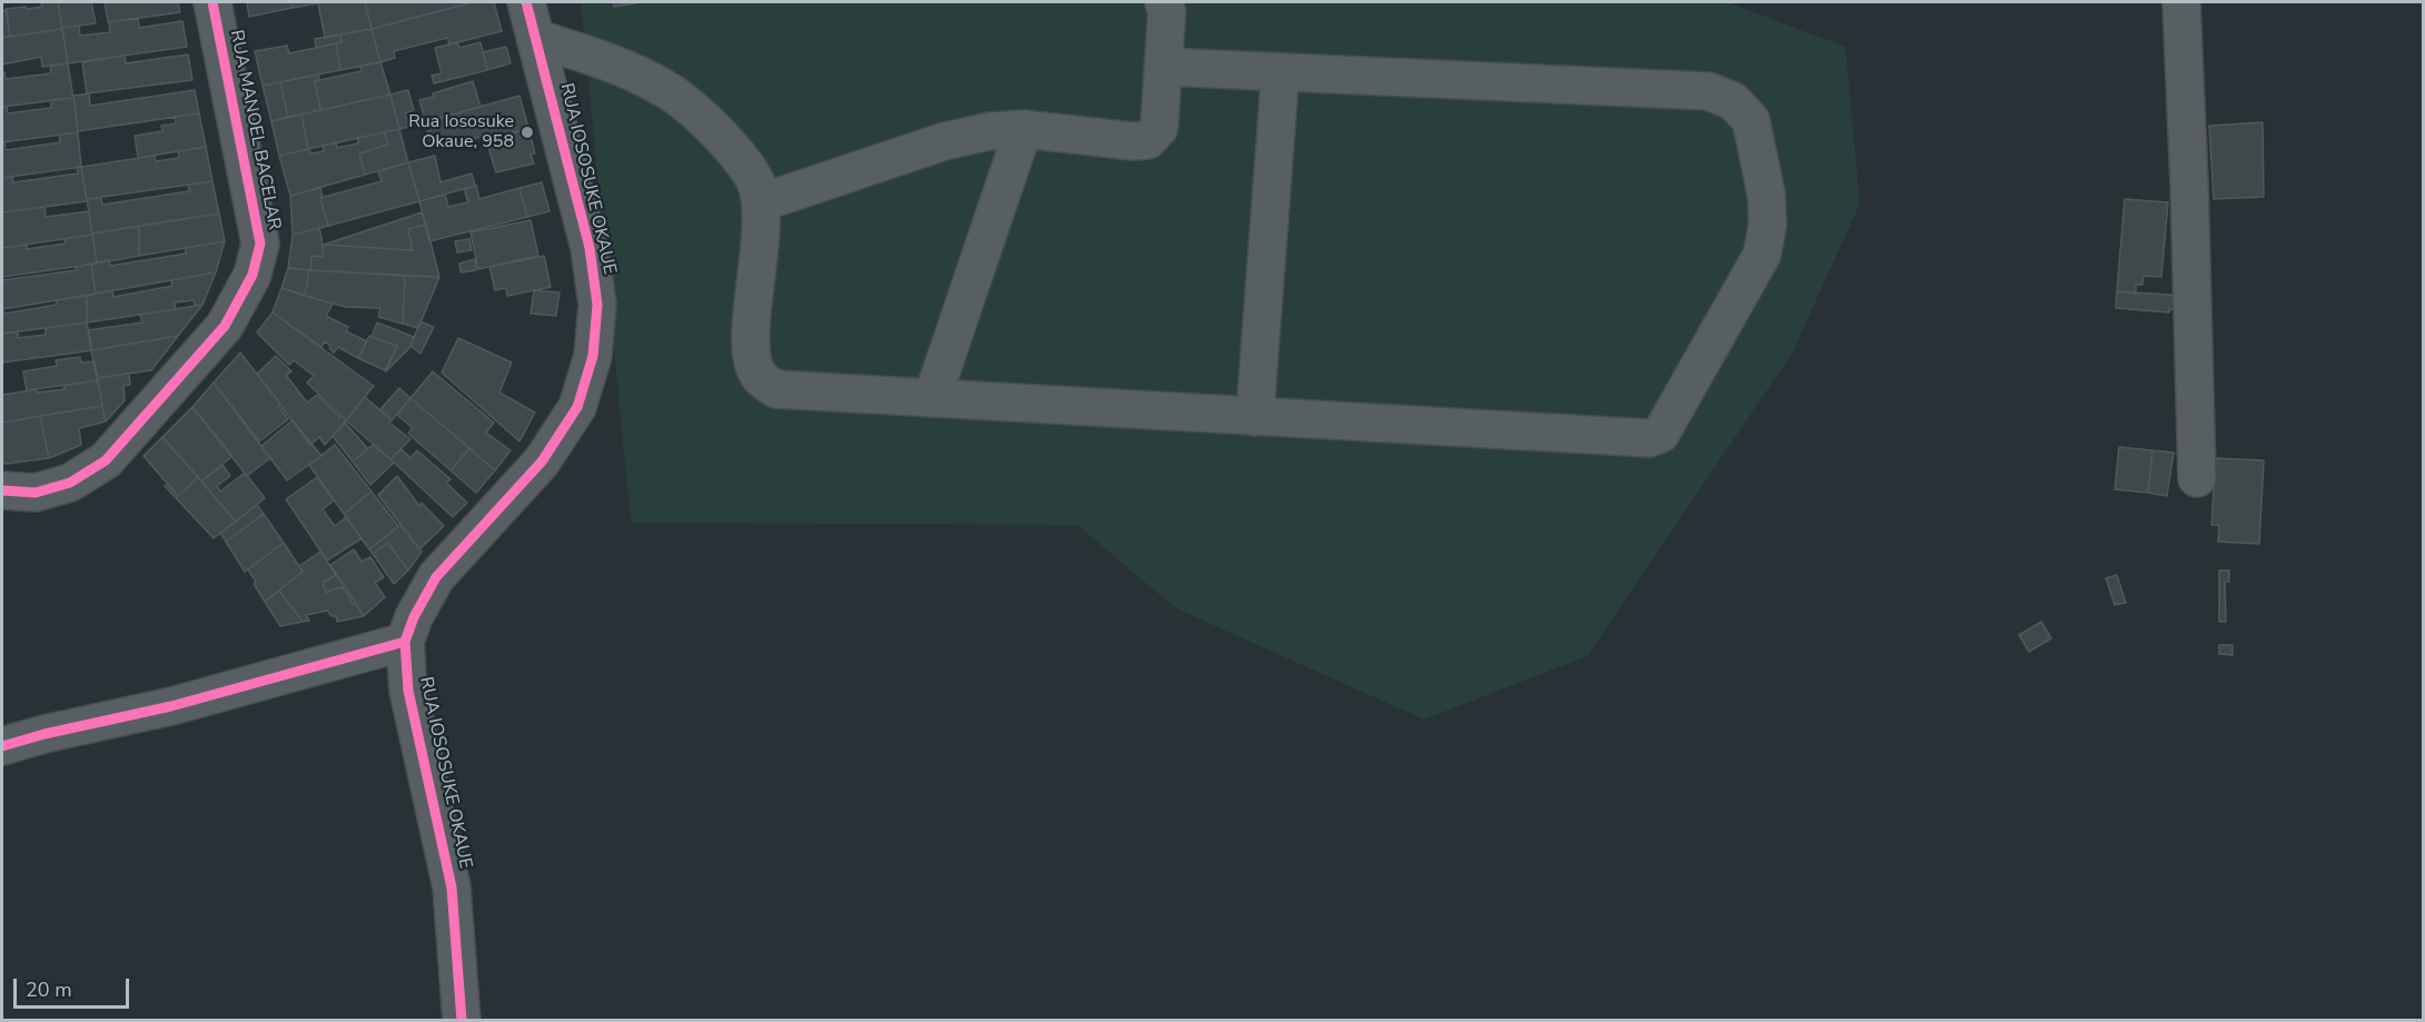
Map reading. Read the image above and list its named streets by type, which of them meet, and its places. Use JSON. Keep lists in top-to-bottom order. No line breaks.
{"streets":{"street":["RUA MANOEL BACELAR","RUA IOSOSUKE OKAUE"]},"places":["Rua Iososuke Okaue, 958"],"scale_bar":"20 m"}
